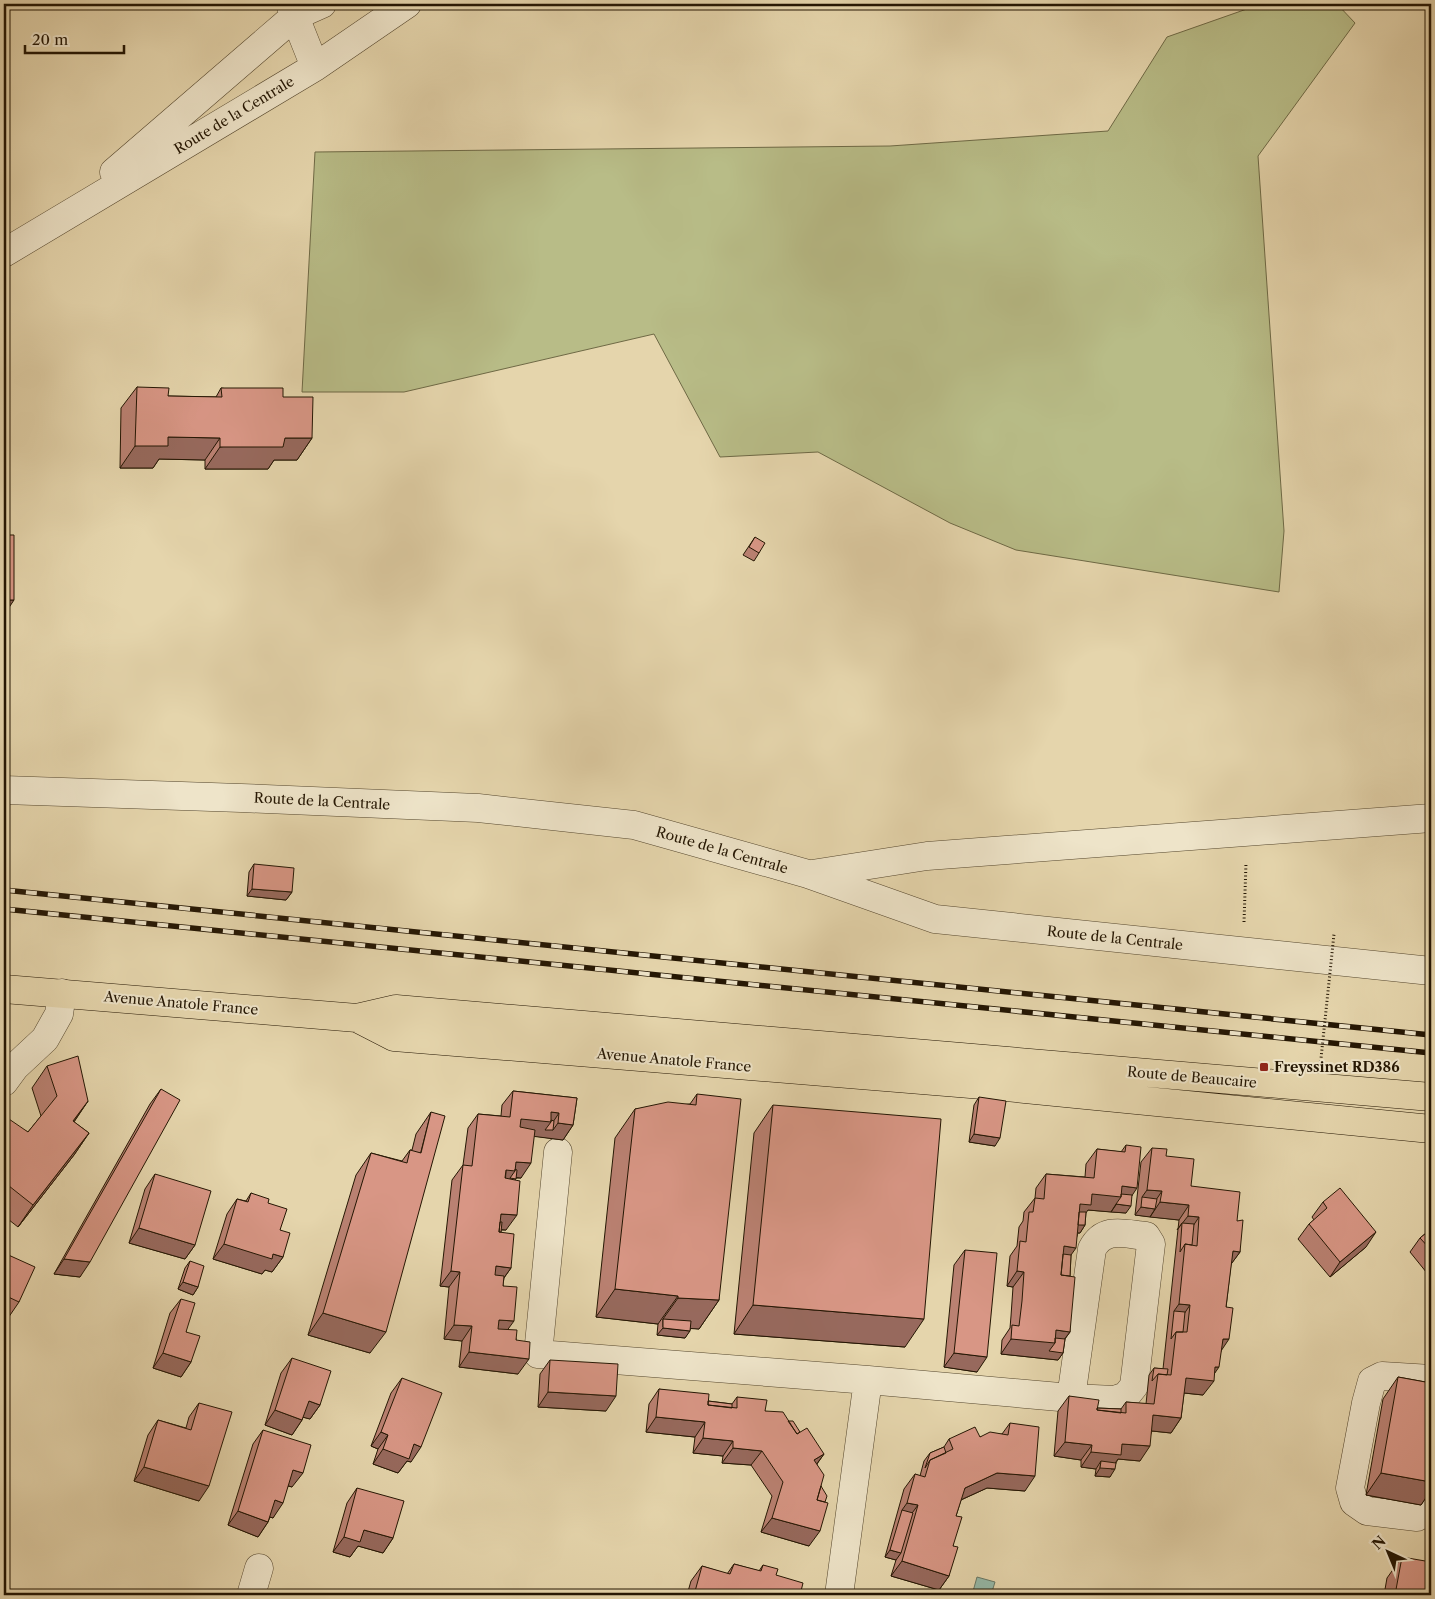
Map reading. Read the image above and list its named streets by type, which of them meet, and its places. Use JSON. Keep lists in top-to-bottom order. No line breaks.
{"streets":{"main road":["Avenue Anatole France","Route de Beaucaire"],"street":["Route de la Centrale"]},"crossings":[["Avenue Anatole France","Route de Beaucaire"]],"places":{"transit":["Freyssinet RD386"]},"scale_bar":"20 m","north":"top left"}
